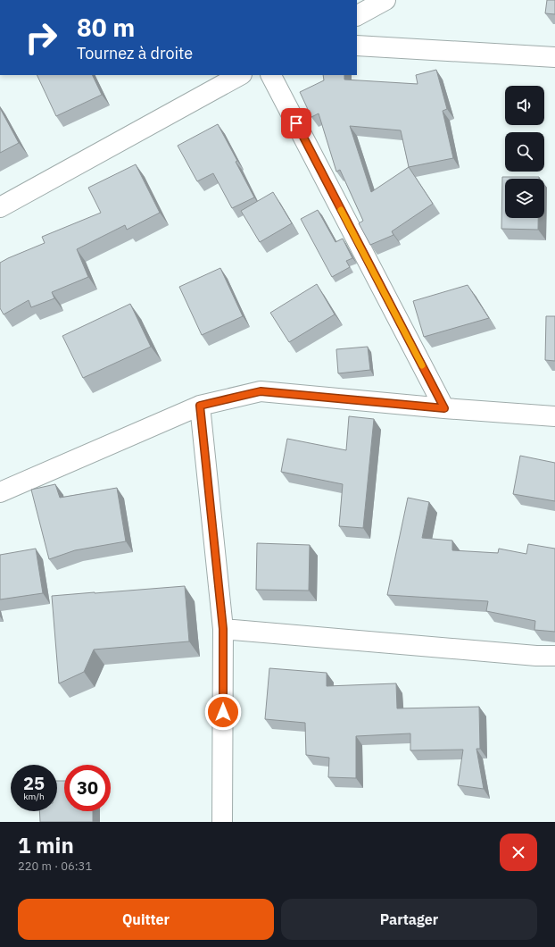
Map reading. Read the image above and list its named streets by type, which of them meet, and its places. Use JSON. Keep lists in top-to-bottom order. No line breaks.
{"page":{"turn":["80 m","Tournez à droite"],"speed":"25 km/h","limit":"30","heading":["1 min","220 m · 06:31"],"buttons":["Quitter","Partager"]}}
